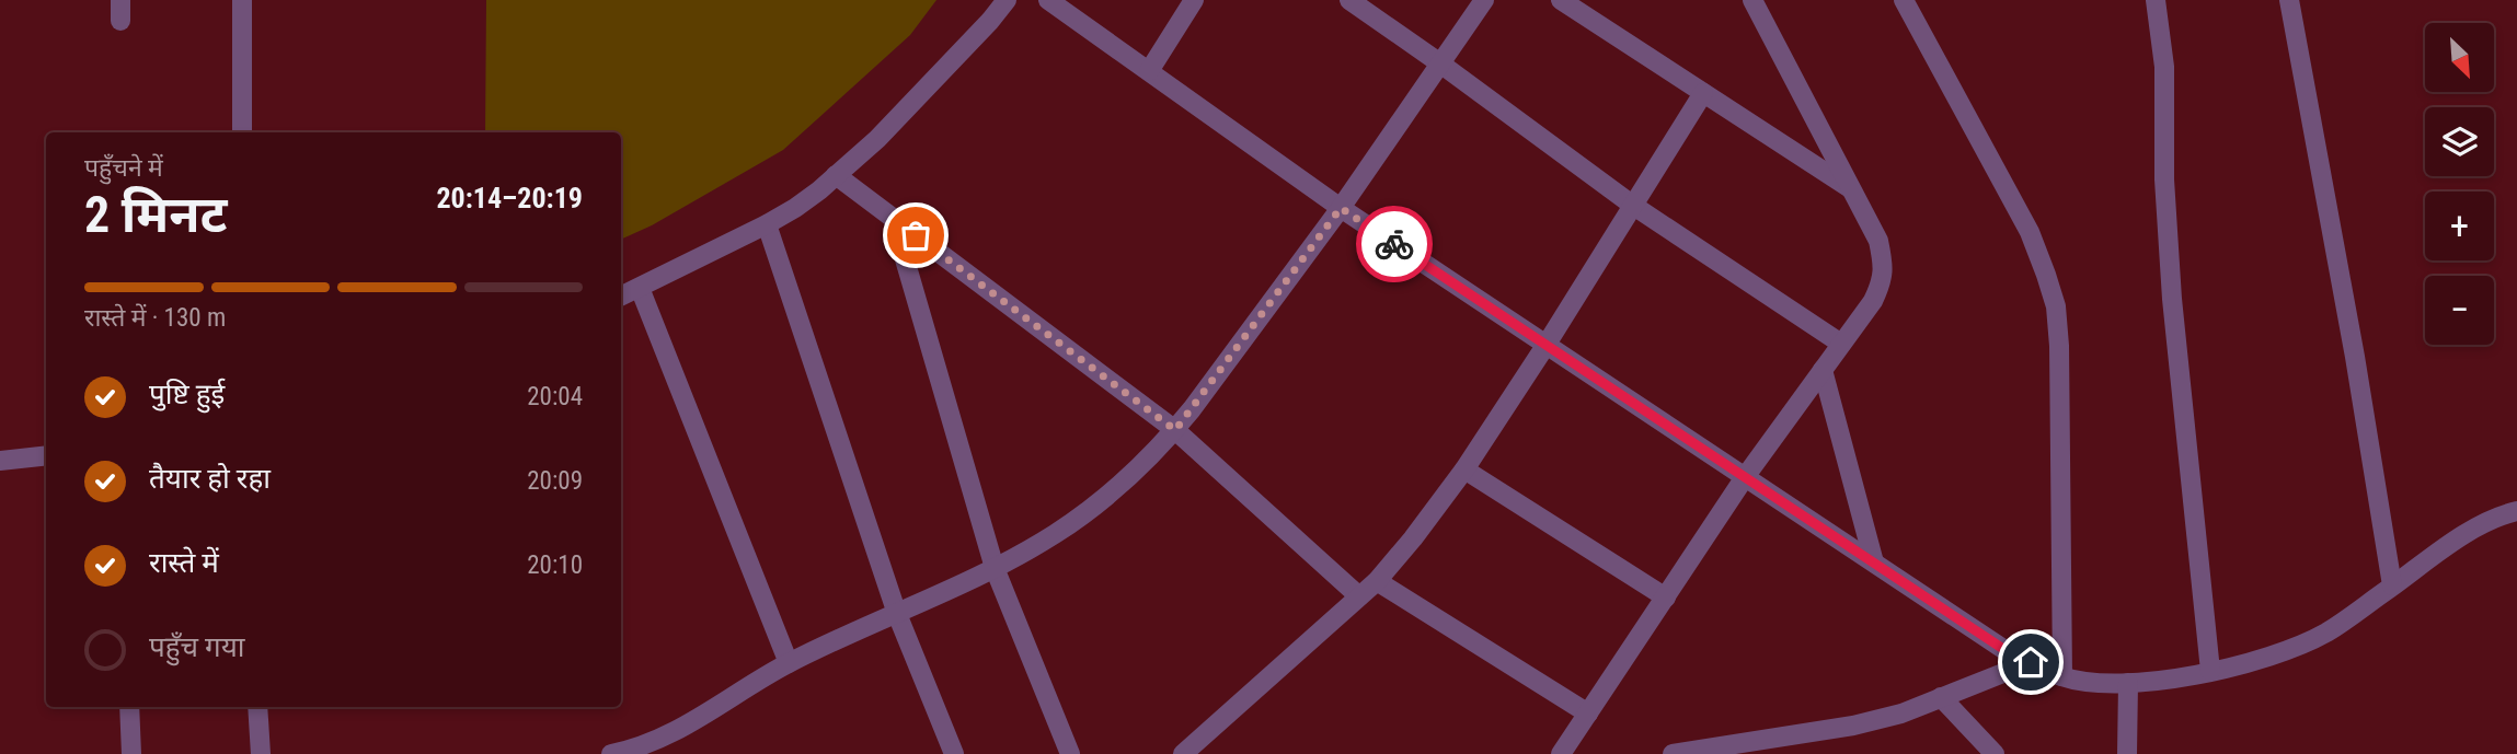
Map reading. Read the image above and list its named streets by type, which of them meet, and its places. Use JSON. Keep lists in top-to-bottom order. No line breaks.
{"north":"bottom right","page":{"map_buttons":["+","−"],"heading":["2 मिनट","पहुँचने में","20:14–20:19"],"bar":"रास्ते में · 130 m","list":[["पुष्टि हुई","20:04"],["तैयार हो रहा","20:09"],["रास्ते में","20:10"],"पहुँच गया"]}}
